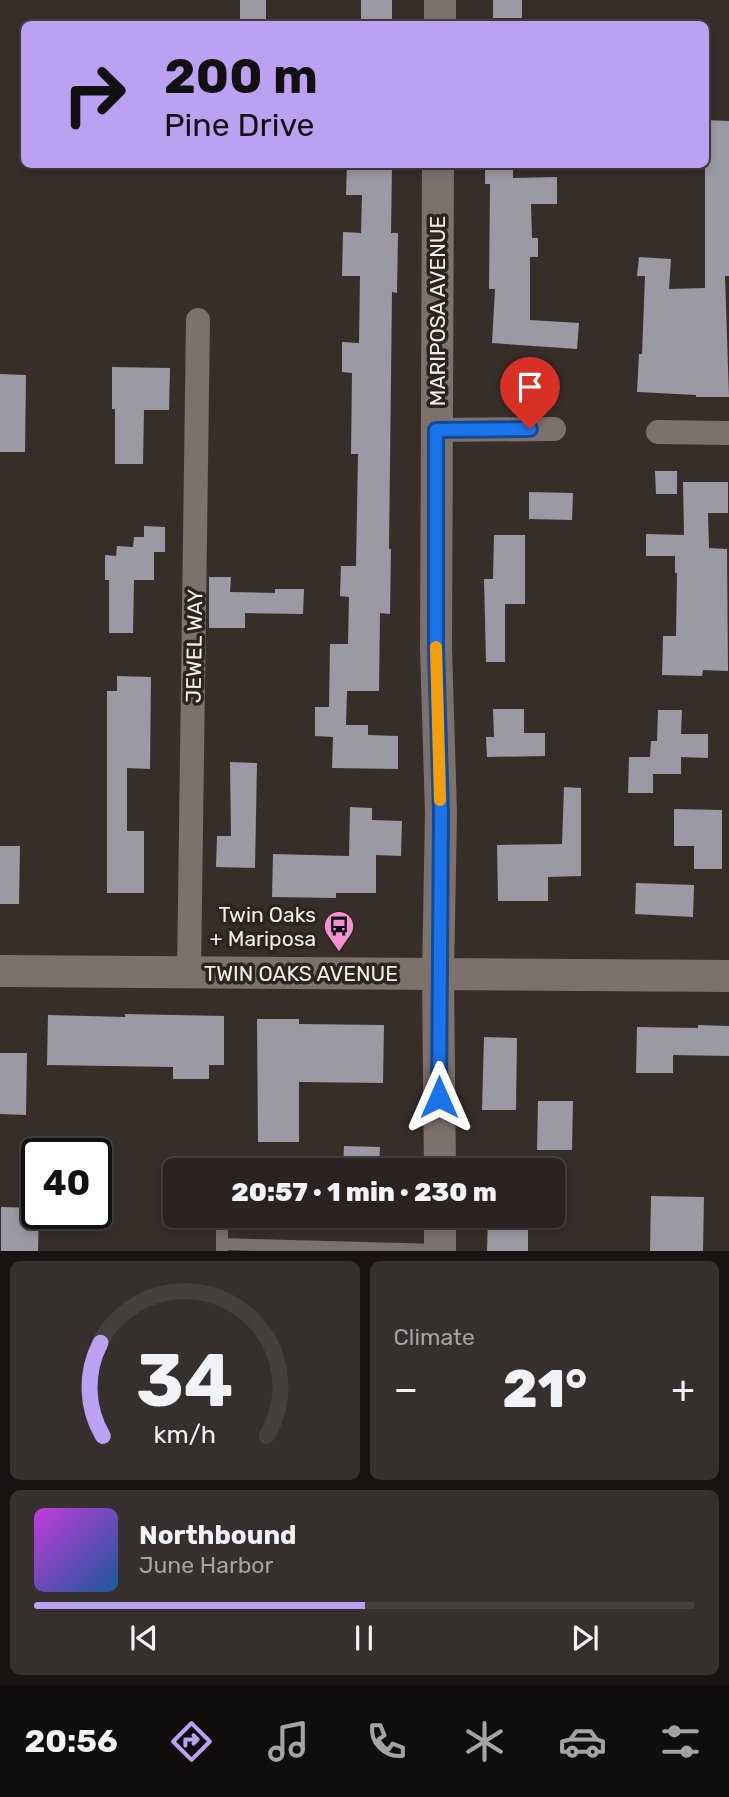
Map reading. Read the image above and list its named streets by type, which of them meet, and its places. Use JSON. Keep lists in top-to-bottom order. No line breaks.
{"streets":{"street":["MARIPOSA AVENUE","JEWEL WAY","TWIN OAKS AVENUE"]},"crossings":[["MARIPOSA AVENUE","TWIN OAKS AVENUE"],["JEWEL WAY","TWIN OAKS AVENUE"]],"places":{"bus stop":["Twin Oaks + Mariposa"]},"page":{"turn":["200 m","Pine Drive"],"limit":"40","trip":"20:57 · 1 min · 230 m","tile":"Climate","heat":["−","21°","+"],"song":["Northbound","June Harbor"],"tabs":"20:56","gauge":["34","km/h"]}}
